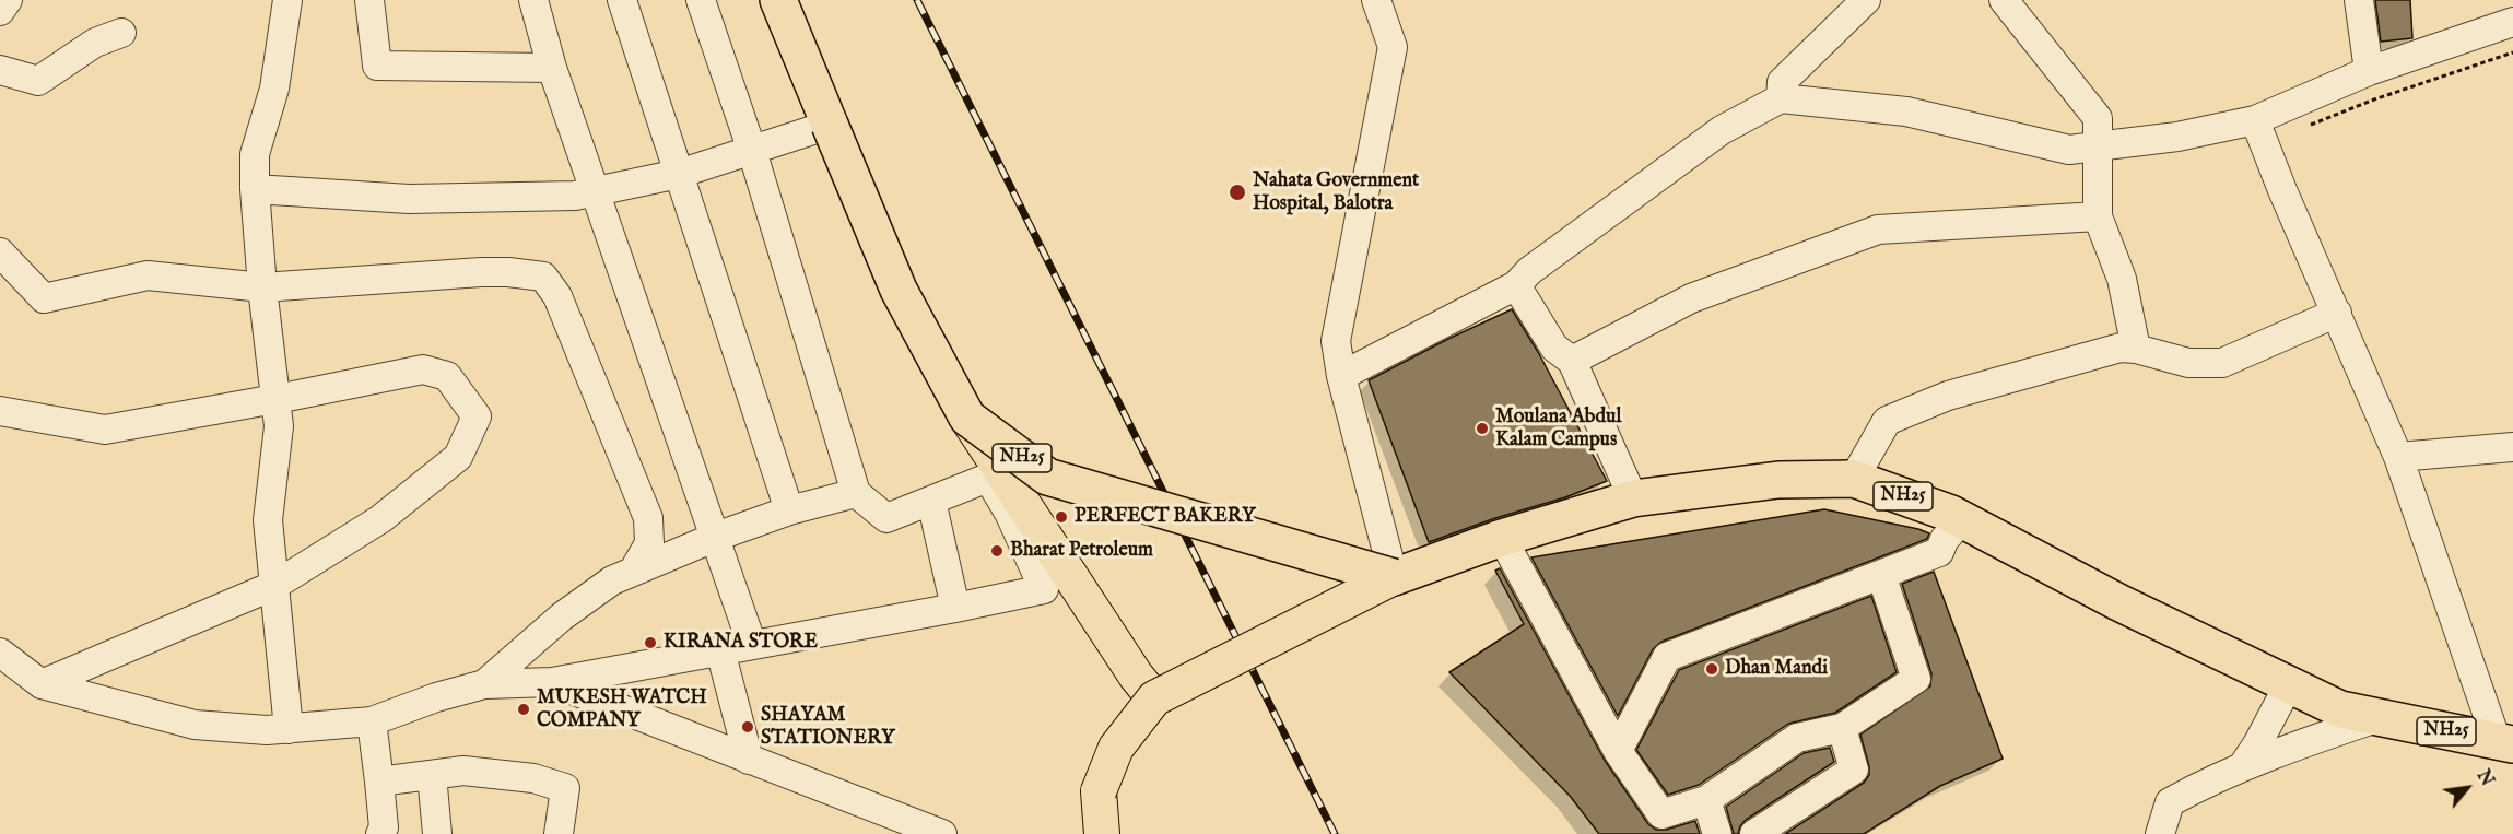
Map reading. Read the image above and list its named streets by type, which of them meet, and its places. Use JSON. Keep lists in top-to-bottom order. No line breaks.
{"streets":{"highway":["NH25"]},"places":["Nahata Government Hospital, Balotra","Moulana Abdul Kalam Campus","PERFECT BAKERY","Bharat Petroleum","KIRANA STORE","Dhan Mandi","MUKESH WATCH COMPANY","SHAYAM STATIONERY"],"north":"top right"}
